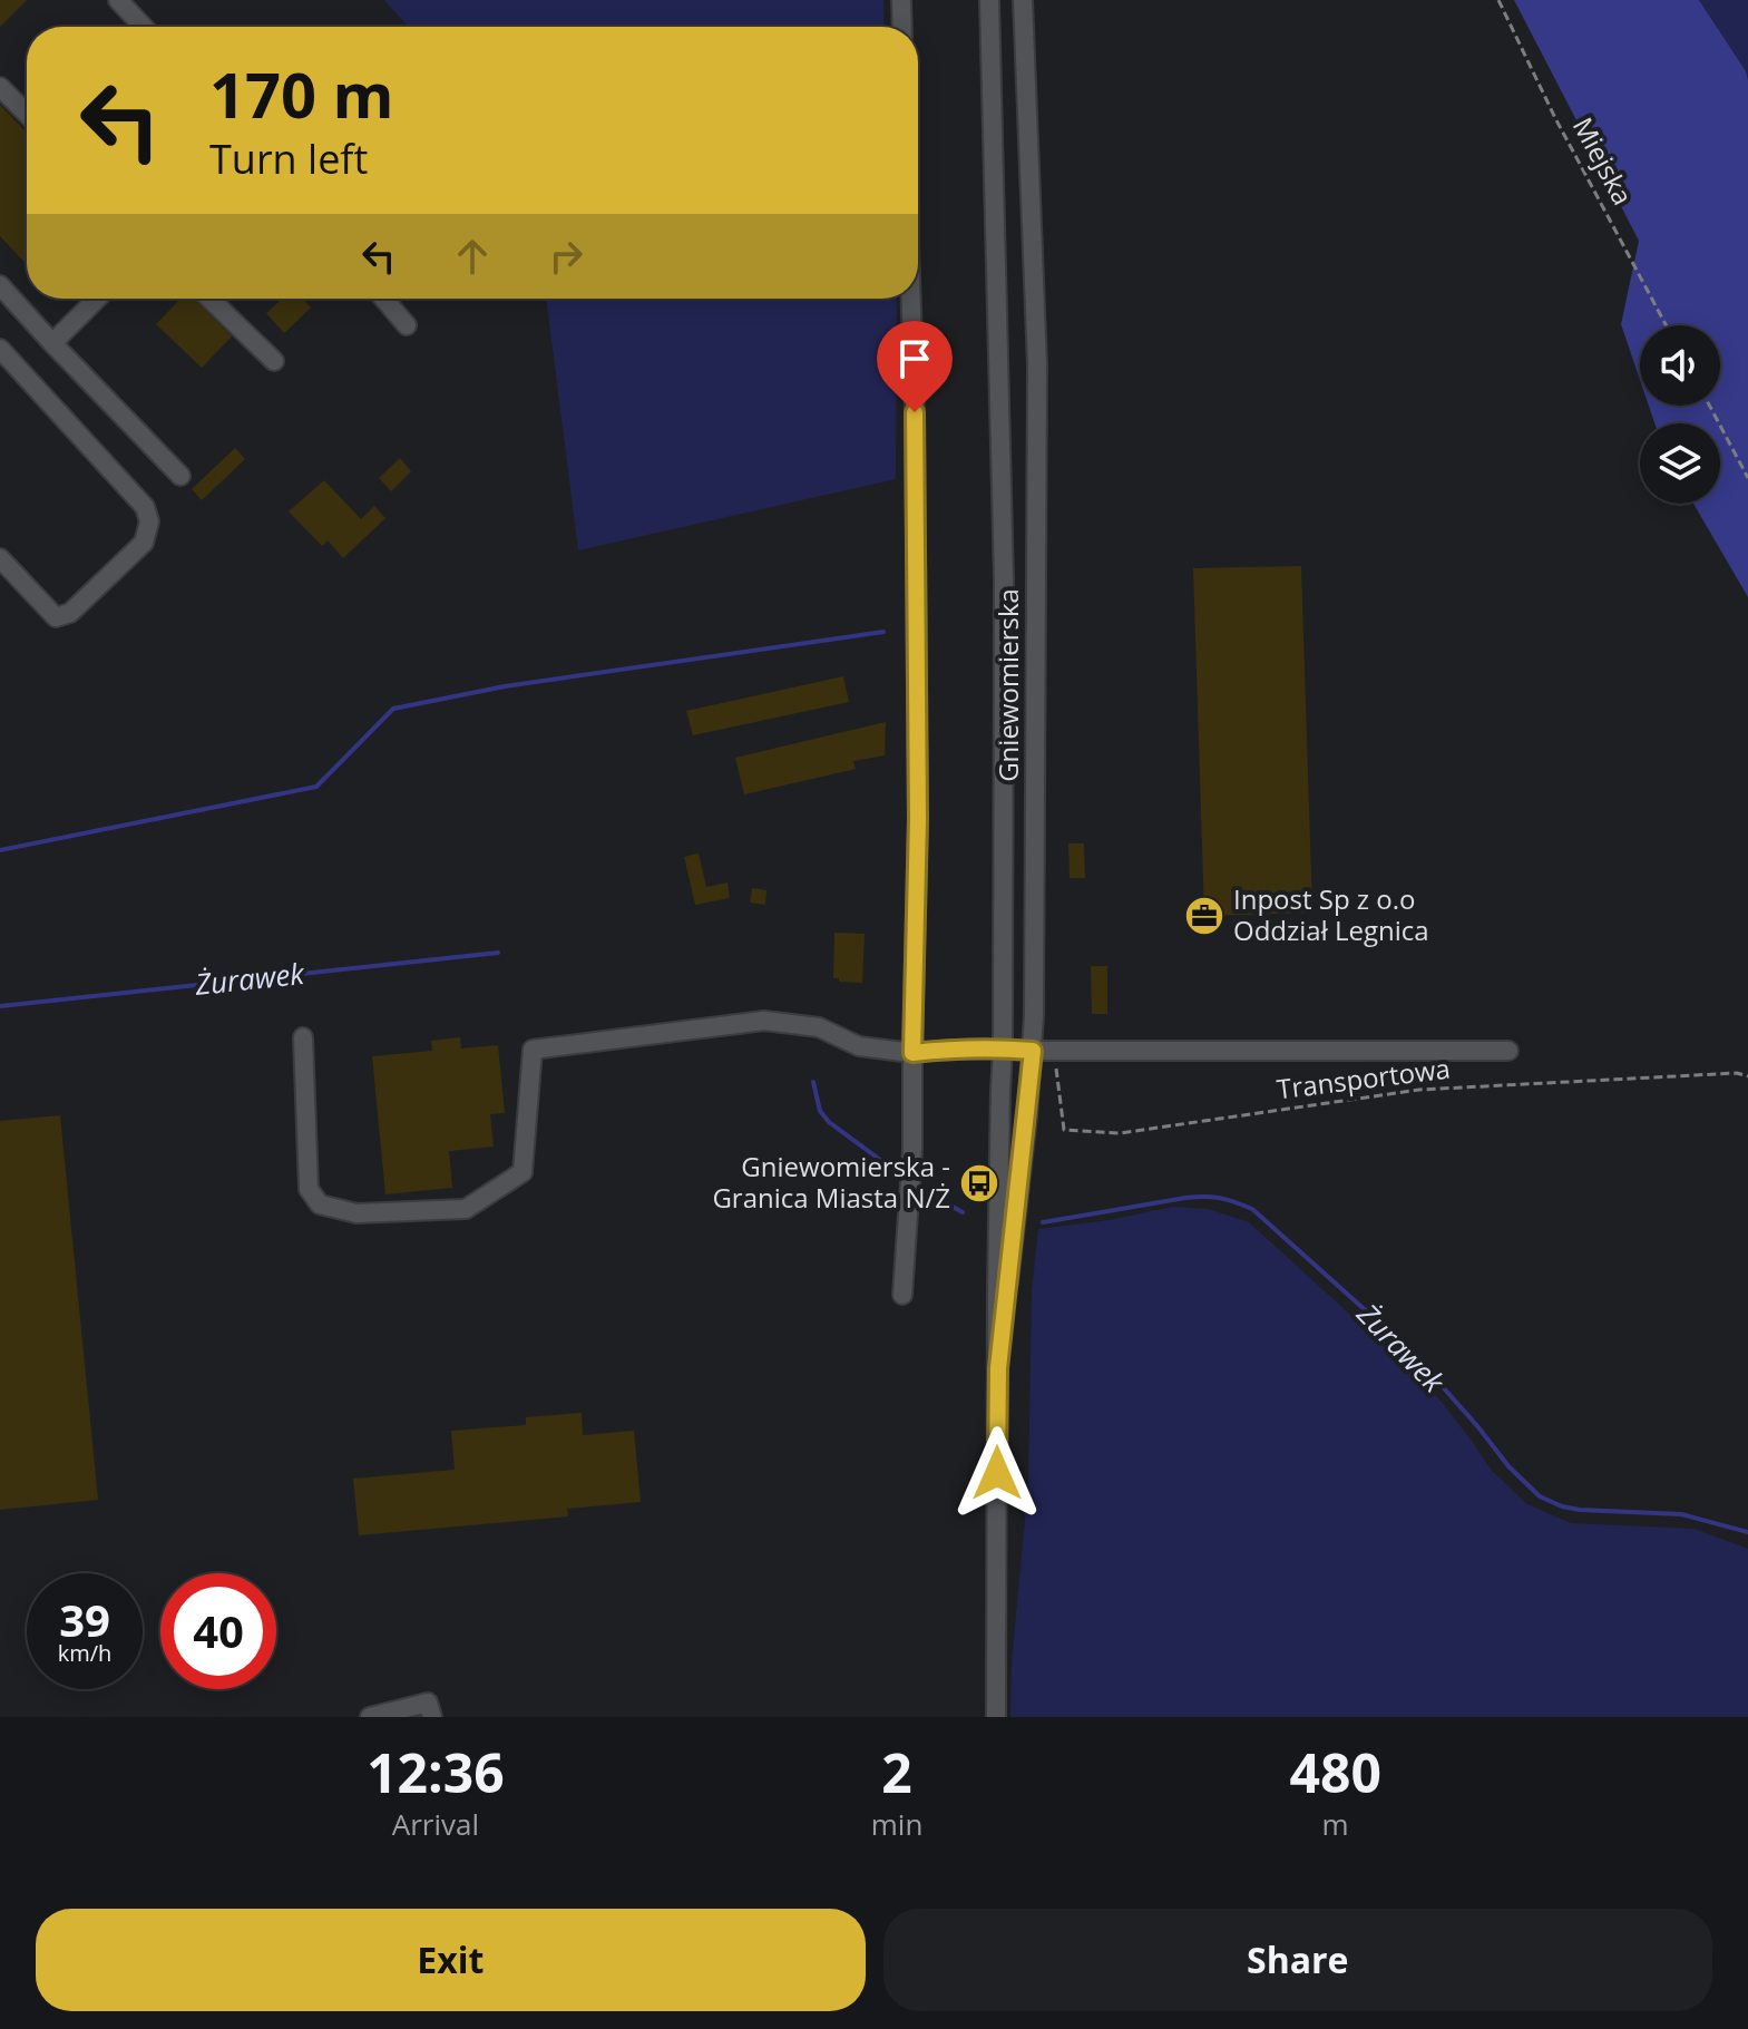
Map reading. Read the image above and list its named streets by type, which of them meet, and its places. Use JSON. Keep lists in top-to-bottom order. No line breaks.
{"streets":{"street":["Gniewomierska"],"path":["Miejska","Transportowa"]},"water":["Żurawek"],"places":{"office":["Inpost Sp z o.o Oddział Legnica"],"bus stop":["Gniewomierska - Granica Miasta N/Ż"]},"page":{"turn":["170 m","Turn left"],"speed":"39 km/h","limit":"40","eta":["12:36","Arrival","2","min","480","m"],"buttons":["Exit","Share"]}}
